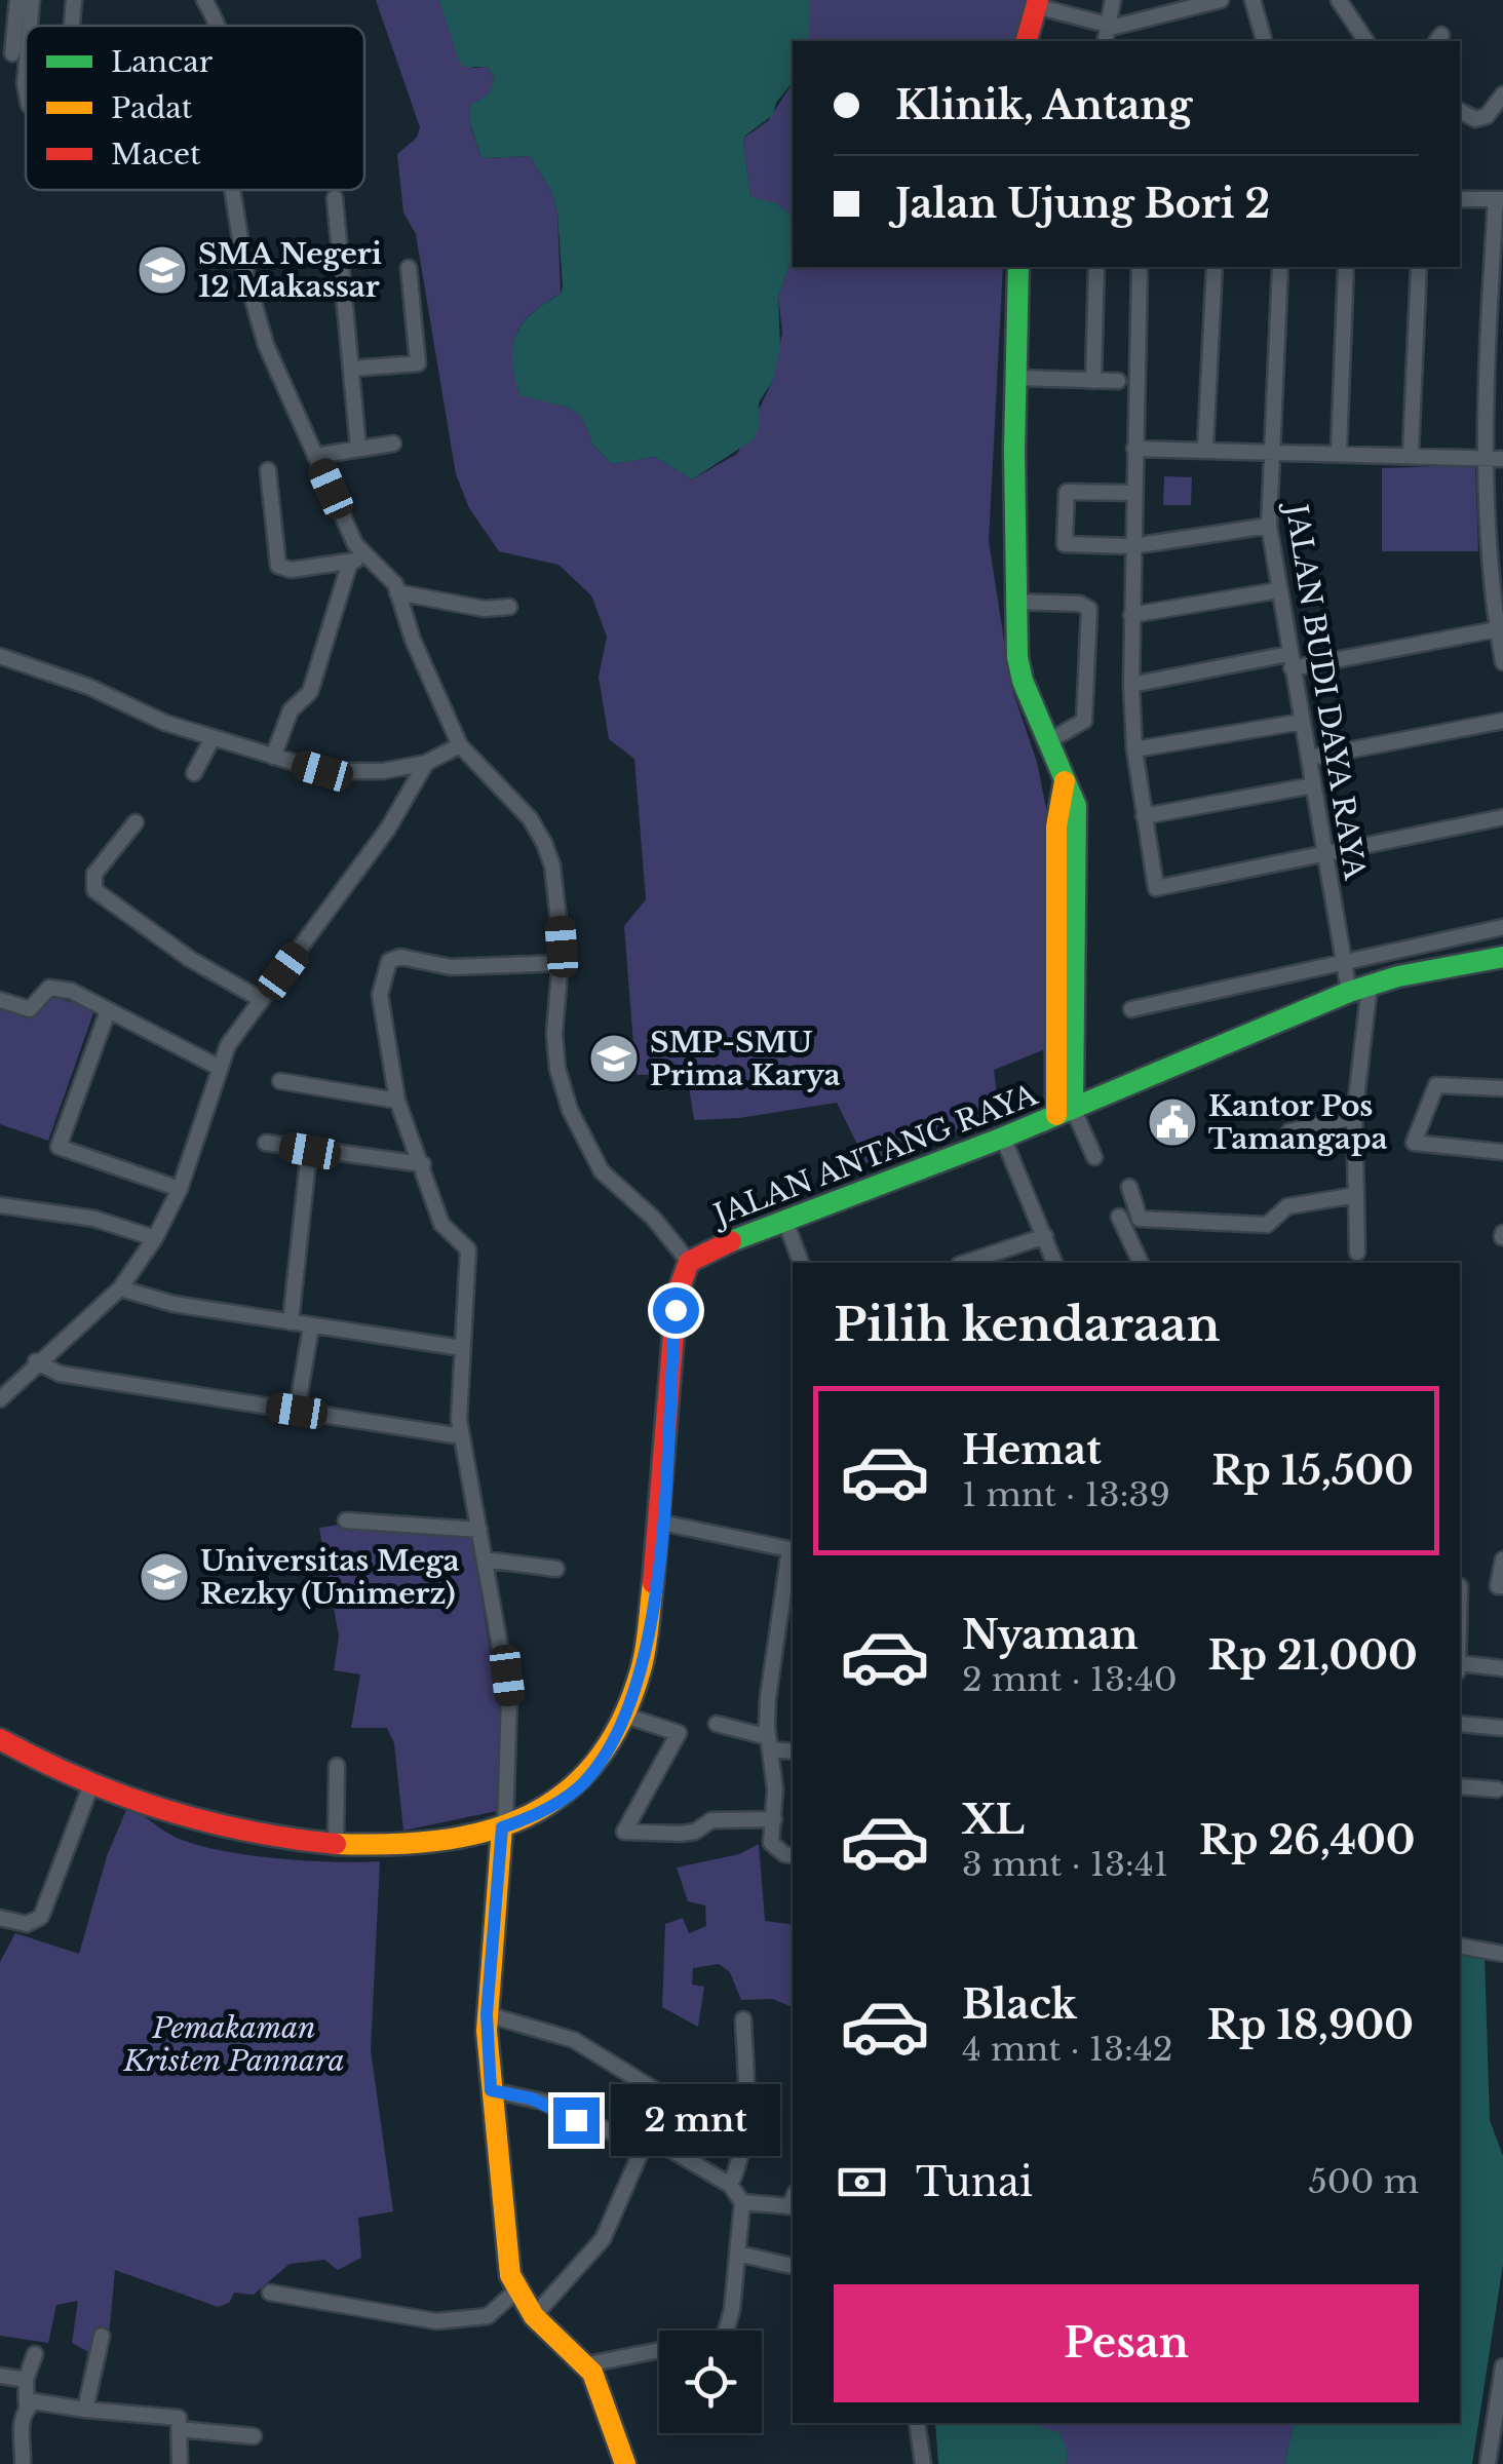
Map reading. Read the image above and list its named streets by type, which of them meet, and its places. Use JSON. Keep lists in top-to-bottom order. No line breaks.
{"streets":{"main road":["JALAN ANTANG RAYA"],"street":["JALAN BUDI DAYA RAYA"]},"crossings":[["JALAN BUDI DAYA RAYA","JALAN ANTANG RAYA"]],"parks":["Pemakaman Kristen Pannara"],"places":{"school or university":["SMA Negeri 12 Makassar","SMP-SMU Prima Karya","Universitas Mega Rezky (Unimerz)"],"public building":["Kantor Pos Tamangapa"]},"legend":["Lancar","Padat","Macet"],"page":{"banner":["Klinik, Antang","Jalan Ujung Bori 2"],"heading":"Pilih kendaraan","list":[{"name":"Hemat","note":"1 mnt · 13:39","value":"Rp 15,500"},{"name":"Nyaman","note":"2 mnt · 13:40","value":"Rp 21,000"},{"name":"XL","note":"3 mnt · 13:41","value":"Rp 26,400"},{"name":"Black","note":"4 mnt · 13:42","value":"Rp 18,900"}],"bubble":"2 mnt","pay":["Tunai","500 m"],"buttons":"Pesan"}}
